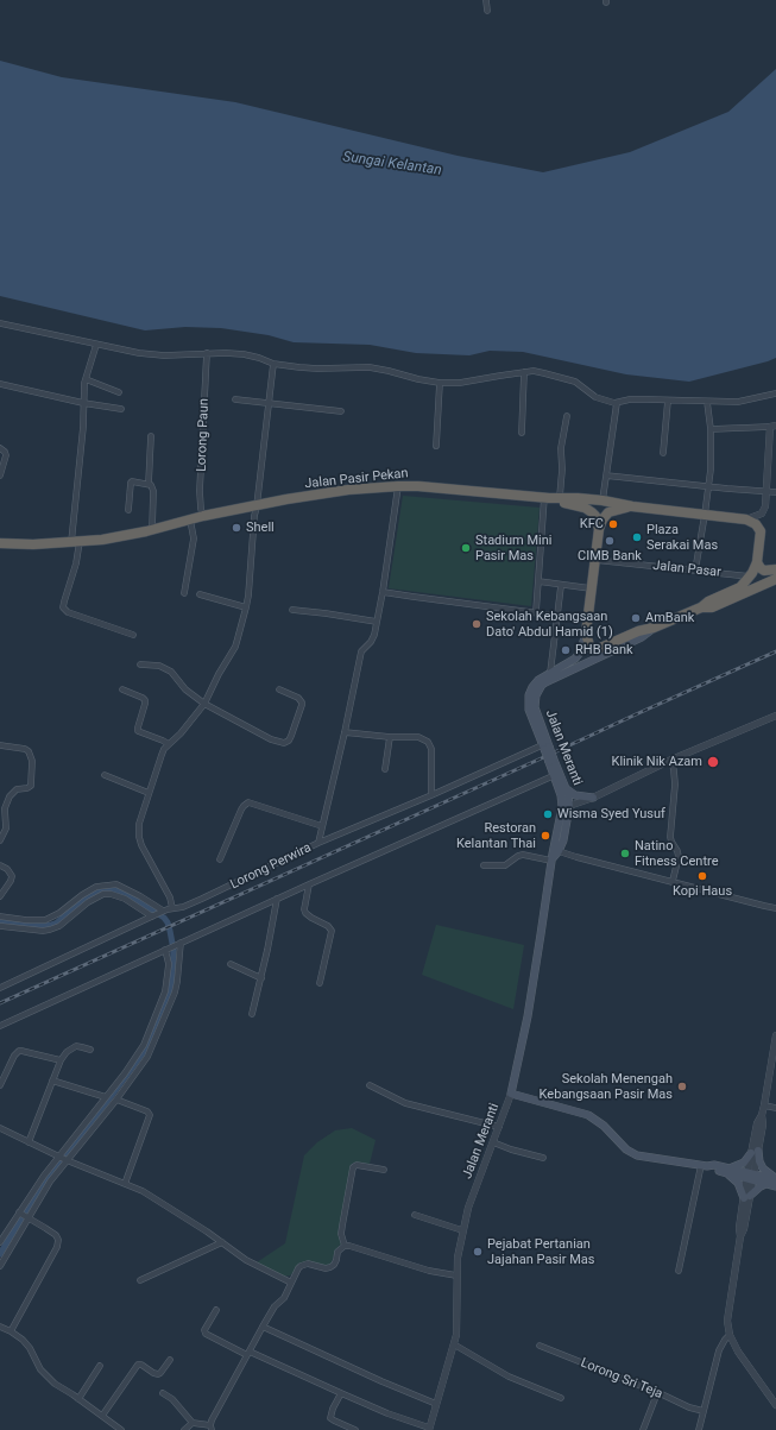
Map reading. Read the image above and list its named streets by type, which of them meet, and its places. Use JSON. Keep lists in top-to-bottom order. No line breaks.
{"streets":{"highway":["Jalan Pasir Pekan"],"main road":["Jalan Meranti"],"street":["Lorong Paun","Jalan Pasar","Lorong Perwira","Lorong Sri Teja"]},"crossings":[["Lorong Paun","Jalan Pasir Pekan"],["Jalan Meranti","Lorong Perwira"]],"water":["Sungai Kelantan"],"places":["KFC","Shell","Plaza Serakai Mas","CIMB Bank","Stadium Mini Pasir Mas","AmBank","Sekolah Kebangsaan Dato' Abdul Hamid (1)","RHB Bank","Klinik Nik Azam","Wisma Syed Yusuf","Restoran Kelantan Thai","Natino Fitness Centre","Kopi Haus","Sekolah Menengah Kebangsaan Pasir Mas","Pejabat Pertanian Jajahan Pasir Mas"]}
